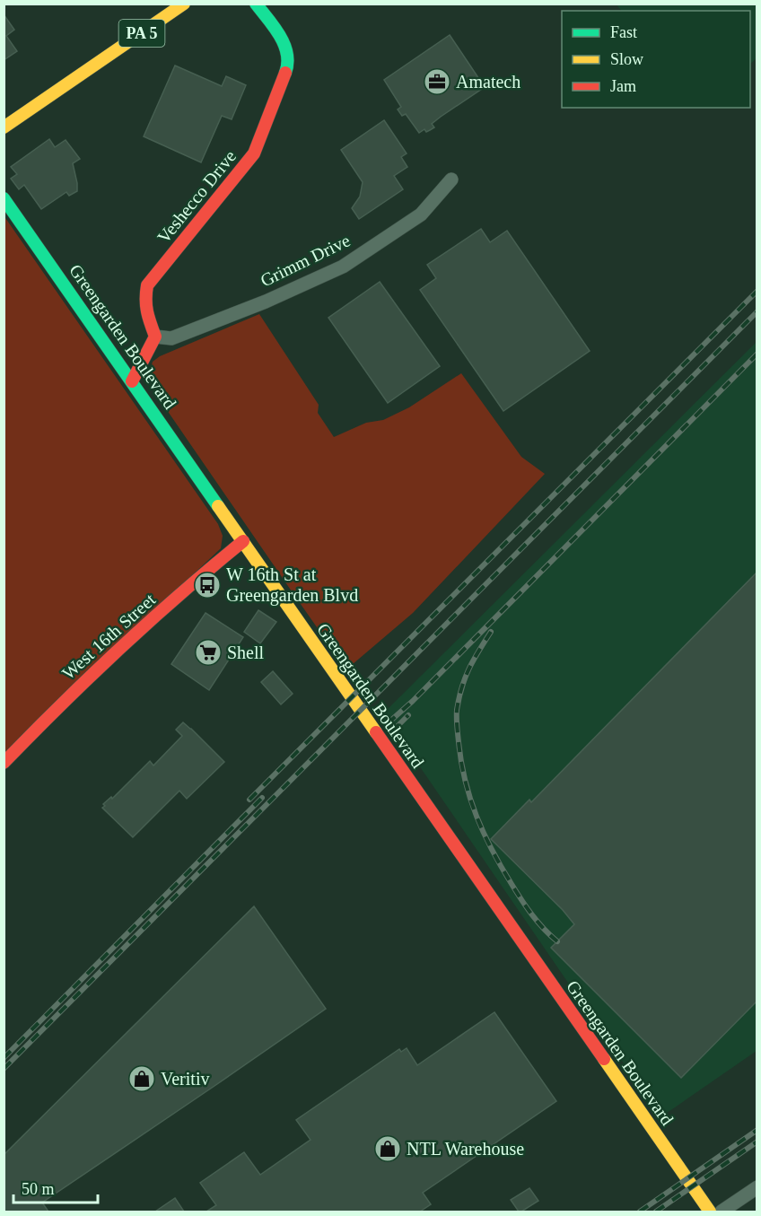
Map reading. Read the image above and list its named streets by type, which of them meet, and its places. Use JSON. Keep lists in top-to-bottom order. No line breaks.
{"streets":{"street":["PA 5","Veshecco Drive","Grimm Drive","Greengarden Boulevard","West 16th Street"]},"crossings":[["Veshecco Drive","Grimm Drive"],["Greengarden Boulevard","West 16th Street"]],"places":{"office":["Amatech"],"bus stop":["W 16th St at Greengarden Blvd"],"supermarket":["Shell"],"shop":["Veritiv","NTL Warehouse"]},"legend":["Fast","Slow","Jam"],"scale_bar":"50 m"}
